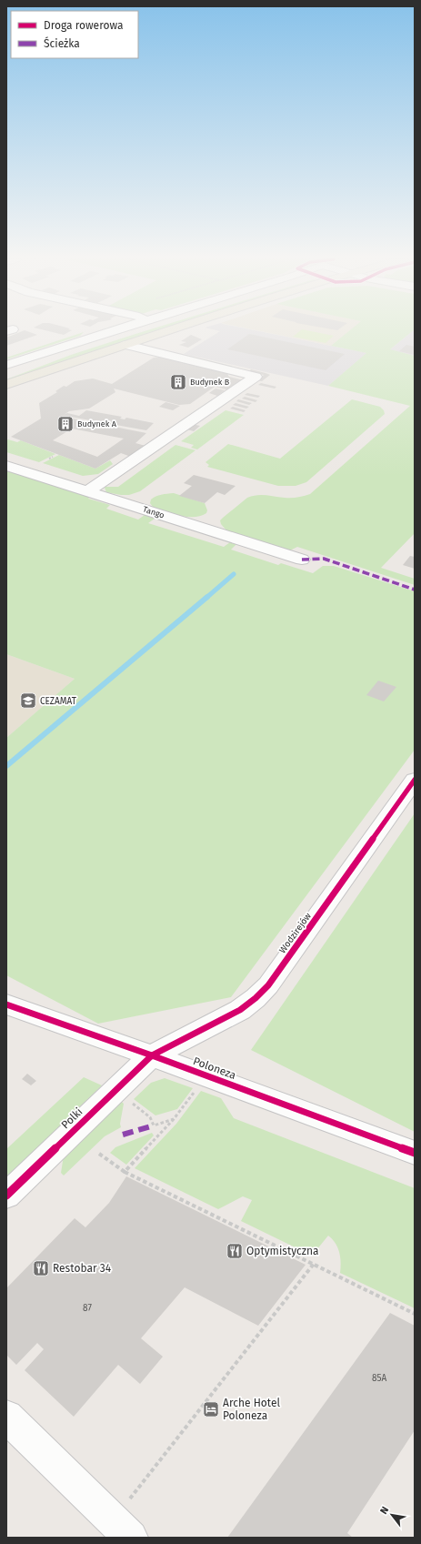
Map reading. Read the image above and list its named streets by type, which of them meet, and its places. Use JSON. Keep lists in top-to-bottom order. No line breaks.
{"streets":{"street":["Tango","Wodzirejów","Poloneza","Polki"]},"crossings":[["Wodzirejów","Poloneza"],["Wodzirejów","Polki"],["Poloneza","Polki"]],"places":{"building":["Budynek B","Budynek A"],"school or university":["CEZAMAT"],"restaurant":["Optymistyczna","Restobar 34"],"hotel":["Arche Hotel Poloneza"]},"house_numbers":["87","85A"],"legend":["Droga rowerowa","Ścieżka"],"north":"top left"}
